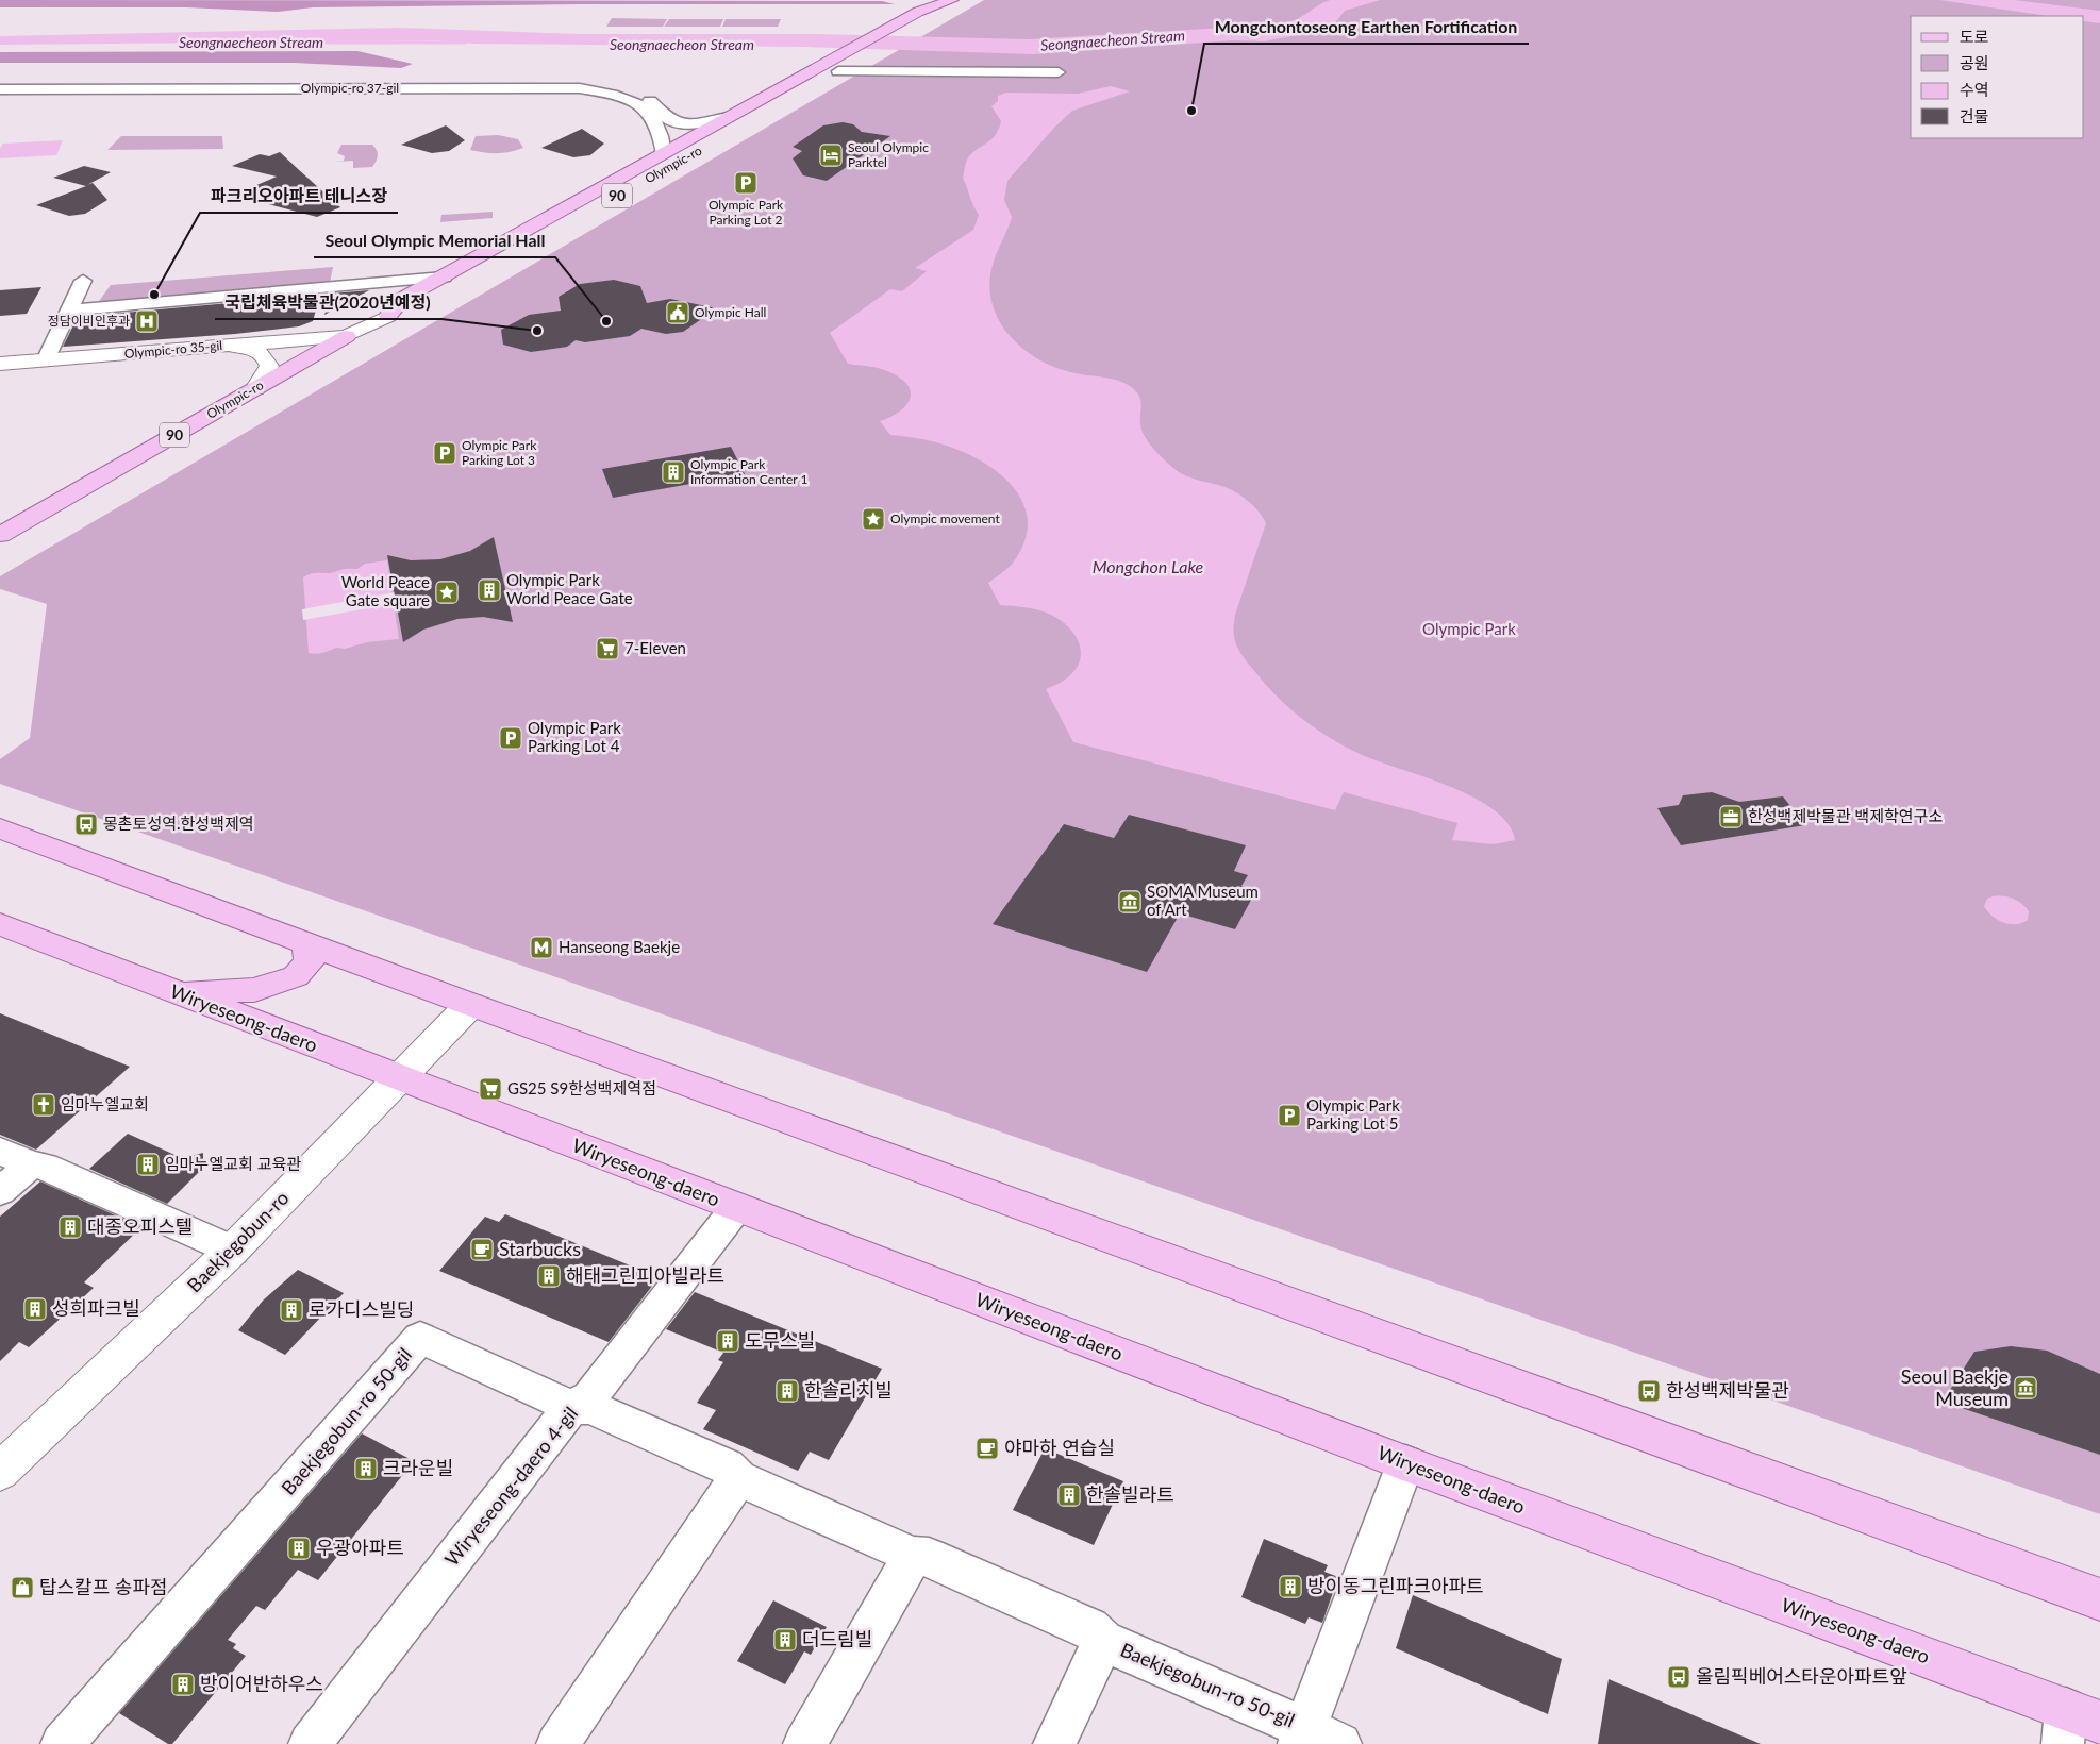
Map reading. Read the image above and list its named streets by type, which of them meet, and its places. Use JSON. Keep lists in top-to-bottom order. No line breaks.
{"streets":{"main road":["Olympic-ro","90","Olympic-ro 35-gil","Wiryeseong-daero","Baekjegobun-ro"],"street":["Olympic-ro 37-gil","Baekjegobun-ro 50-gil","Wiryeseong-daero 4-gil"]},"crossings":[["Olympic-ro 37-gil","Olympic-ro"],["Olympic-ro","Olympic-ro 35-gil"],["Wiryeseong-daero","Baekjegobun-ro"],["Wiryeseong-daero","Wiryeseong-daero 4-gil"],["Baekjegobun-ro 50-gil","Wiryeseong-daero 4-gil"]],"water":["Seongnaecheon Stream","Mongchon Lake"],"parks":["Olympic Park"],"places":{"other":["Mongchontoseong Earthen Fortification","파크리오아파트 테니스장","Seoul Olympic Memorial Hall","국립체육박물관(2020년예정)"],"hotel":["Seoul Olympic Parktel"],"parking":["Olympic Park Parking Lot 2","Olympic Park Parking Lot 3","Olympic Park Parking Lot 4","Olympic Park Parking Lot 5"],"public building":["Olympic Hall"],"hospital":["정담이비인후과"],"building":["Olympic Park Information Center 1","Olympic Park World Peace Gate","임마누엘교회 교육관","대종오피스텔","해태그린피아빌라트","성희파크빌","로가디스빌딩","도무스빌","한솔리치빌","크라운빌","한솔빌라트","우광아파트","방이동그린파크아파트","더드림빌","방이어반하우스"],"place":["Olympic movement","World Peace Gate square"],"supermarket":["7-Eleven","GS25 S9한성백제역점"],"office":["한성백제박물관 백제학연구소"],"bus stop":["몽촌토성역.한성백제역","한성백제박물관","올림픽베어스타운아파트앞"],"museum":["SOMA Museum of Art","Seoul Baekje Museum"],"metro station":["Hanseong Baekje"],"church":["임마누엘교회"],"cafe":["Starbucks","야마하 연습실"],"shop":["탑스칼프 송파점"]},"legend":["도로","공원","수역","건물"]}
